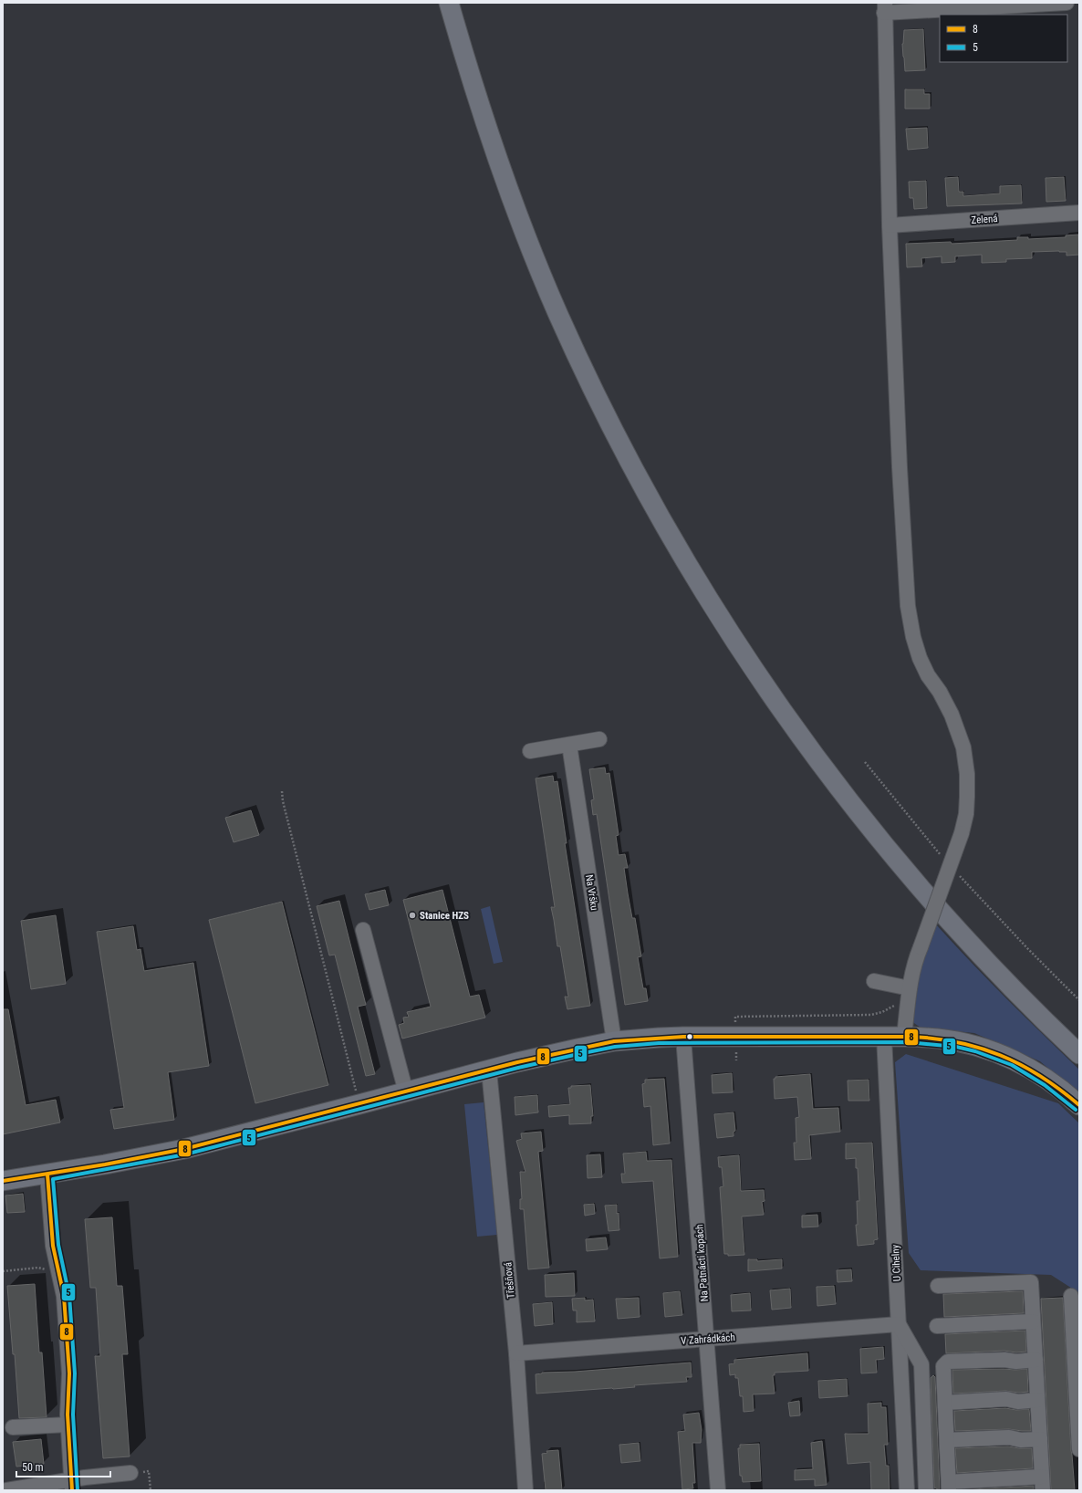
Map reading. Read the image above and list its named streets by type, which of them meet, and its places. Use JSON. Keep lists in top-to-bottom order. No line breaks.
{"streets":{"street":["Zelená","Na Vršku","Na Patnácti kopách","U Cihelny","Třešňová","V Zahrádkách"]},"crossings":[["Na Patnácti kopách","V Zahrádkách"],["U Cihelny","V Zahrádkách"],["Třešňová","V Zahrádkách"]],"places":["Stanice HZS"],"lines":["transit line 8","transit line 5"],"legend":["8","5"],"scale_bar":"50 m"}
